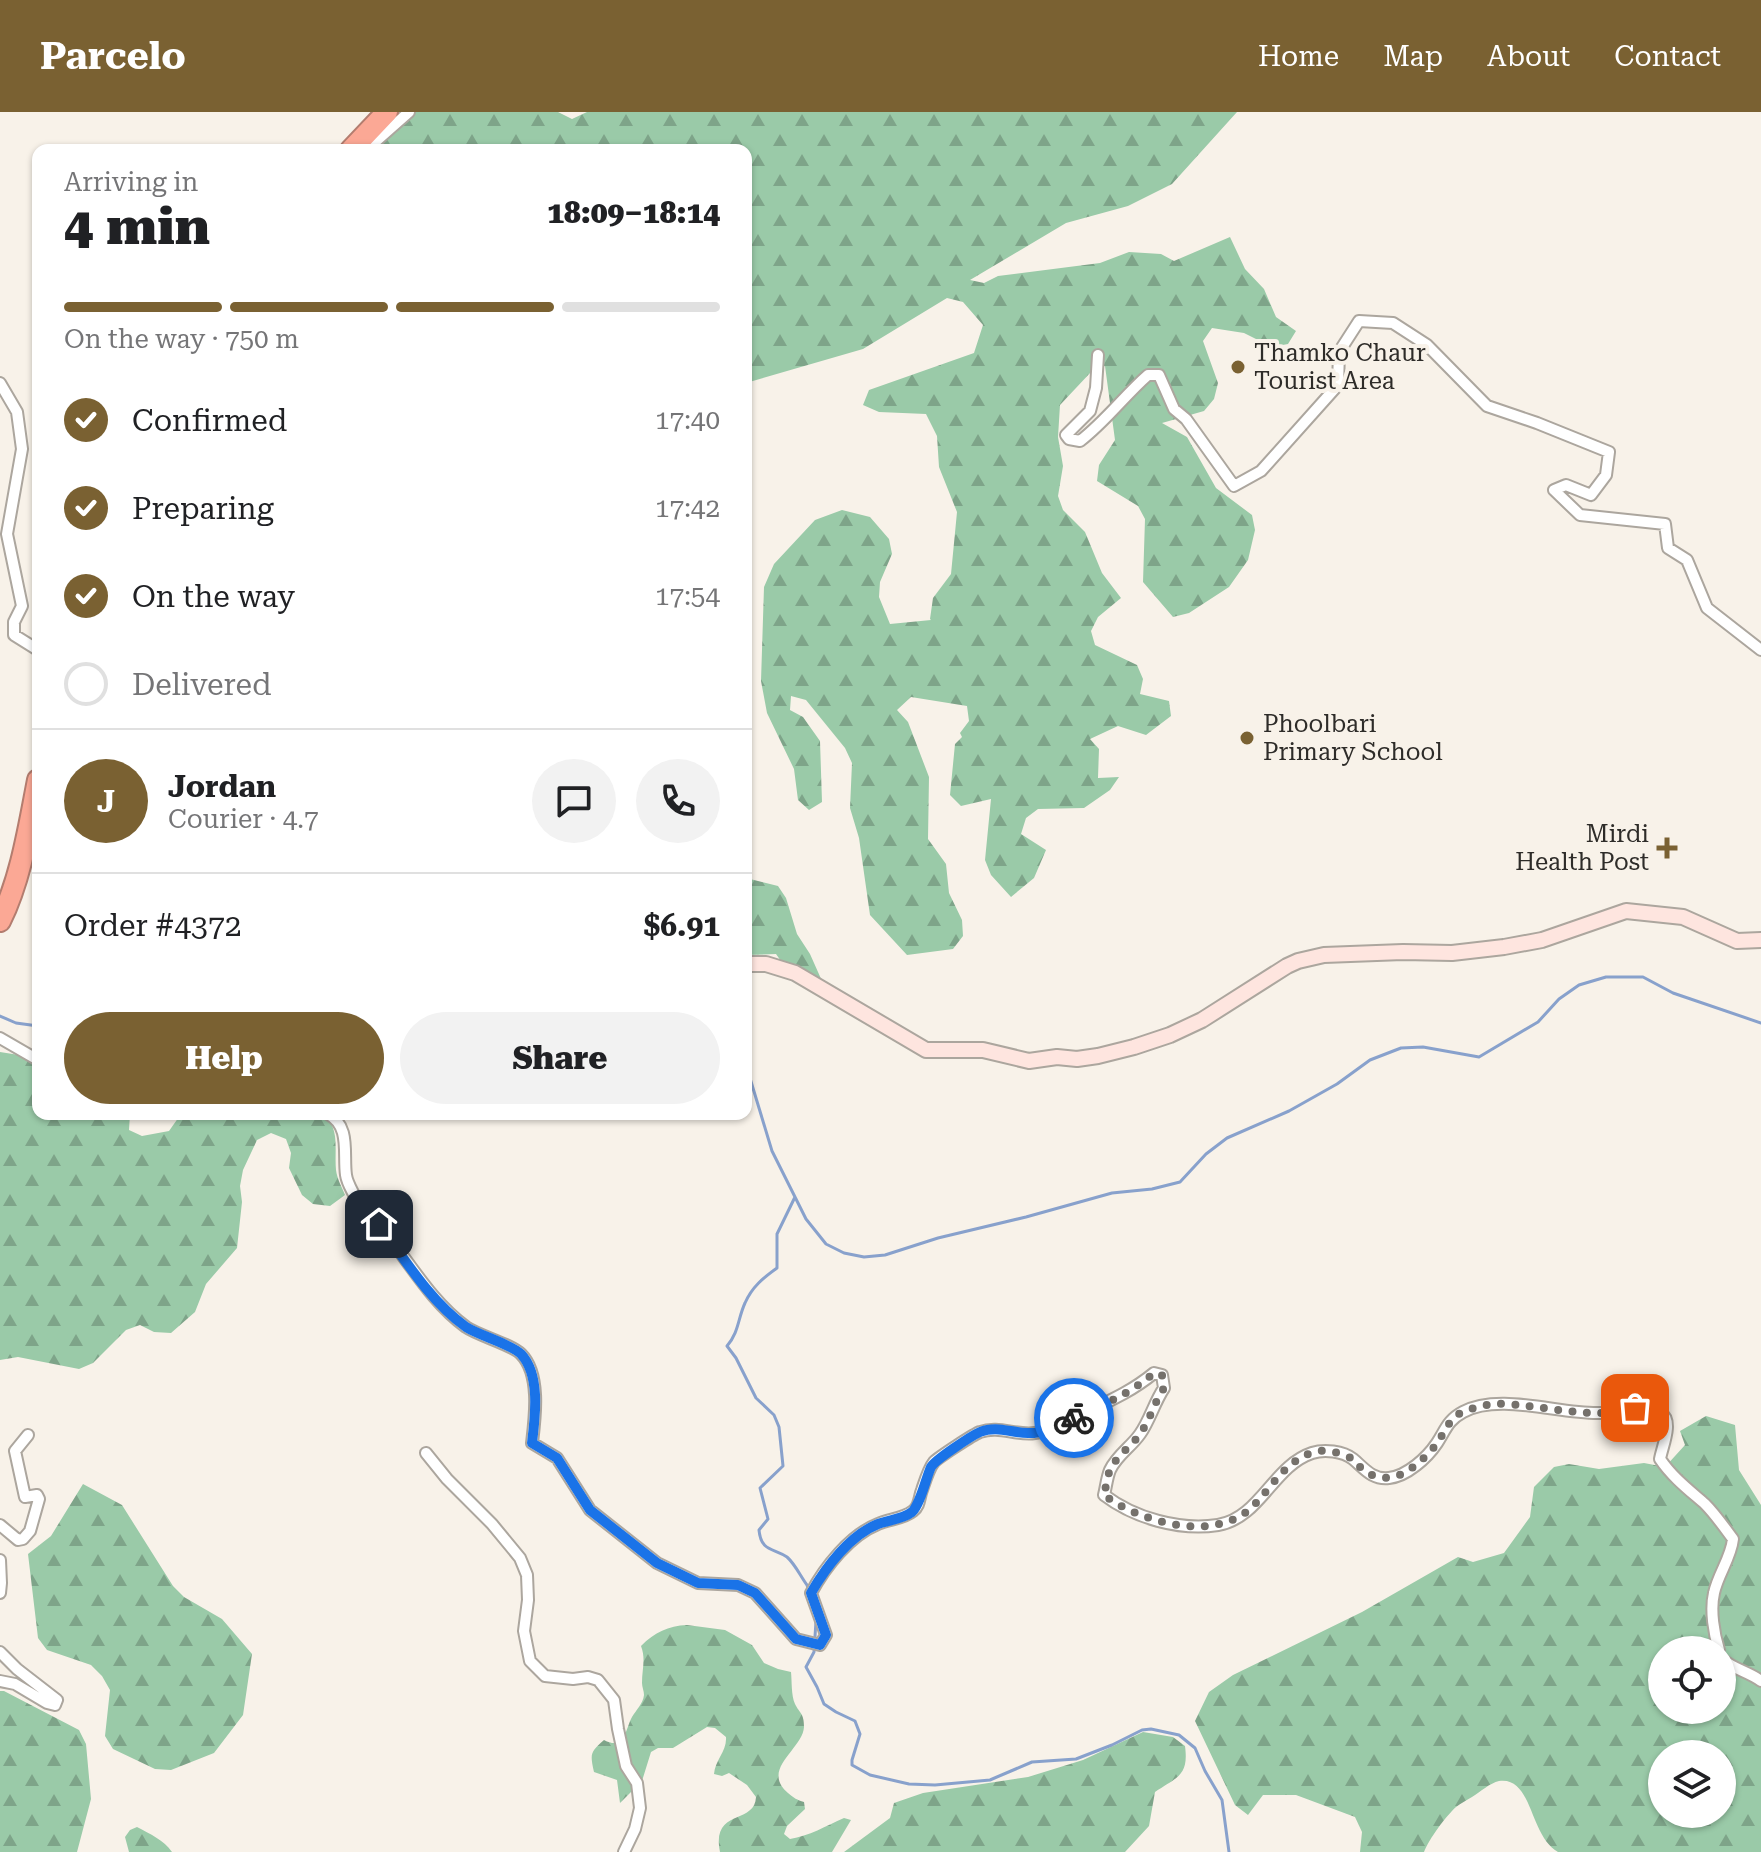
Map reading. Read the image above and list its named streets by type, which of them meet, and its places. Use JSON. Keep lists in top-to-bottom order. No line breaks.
{"places":{"other":["Thamko Chaur Tourist Area","Phoolbari Primary School"],"health":["Mirdi Health Post"]},"page":{"header":"Parcelo","nav":["Home","Map","About","Contact"],"heading":["4 min","Arriving in","18:09–18:14"],"panel":["Jordan","Courier · 4.7","Order #4372","$6.91"],"bar":"On the way · 750 m","list":[["Confirmed","17:40"],["Preparing","17:42"],["On the way","17:54"],"Delivered"],"round":"J","buttons":["Help","Share"]}}
